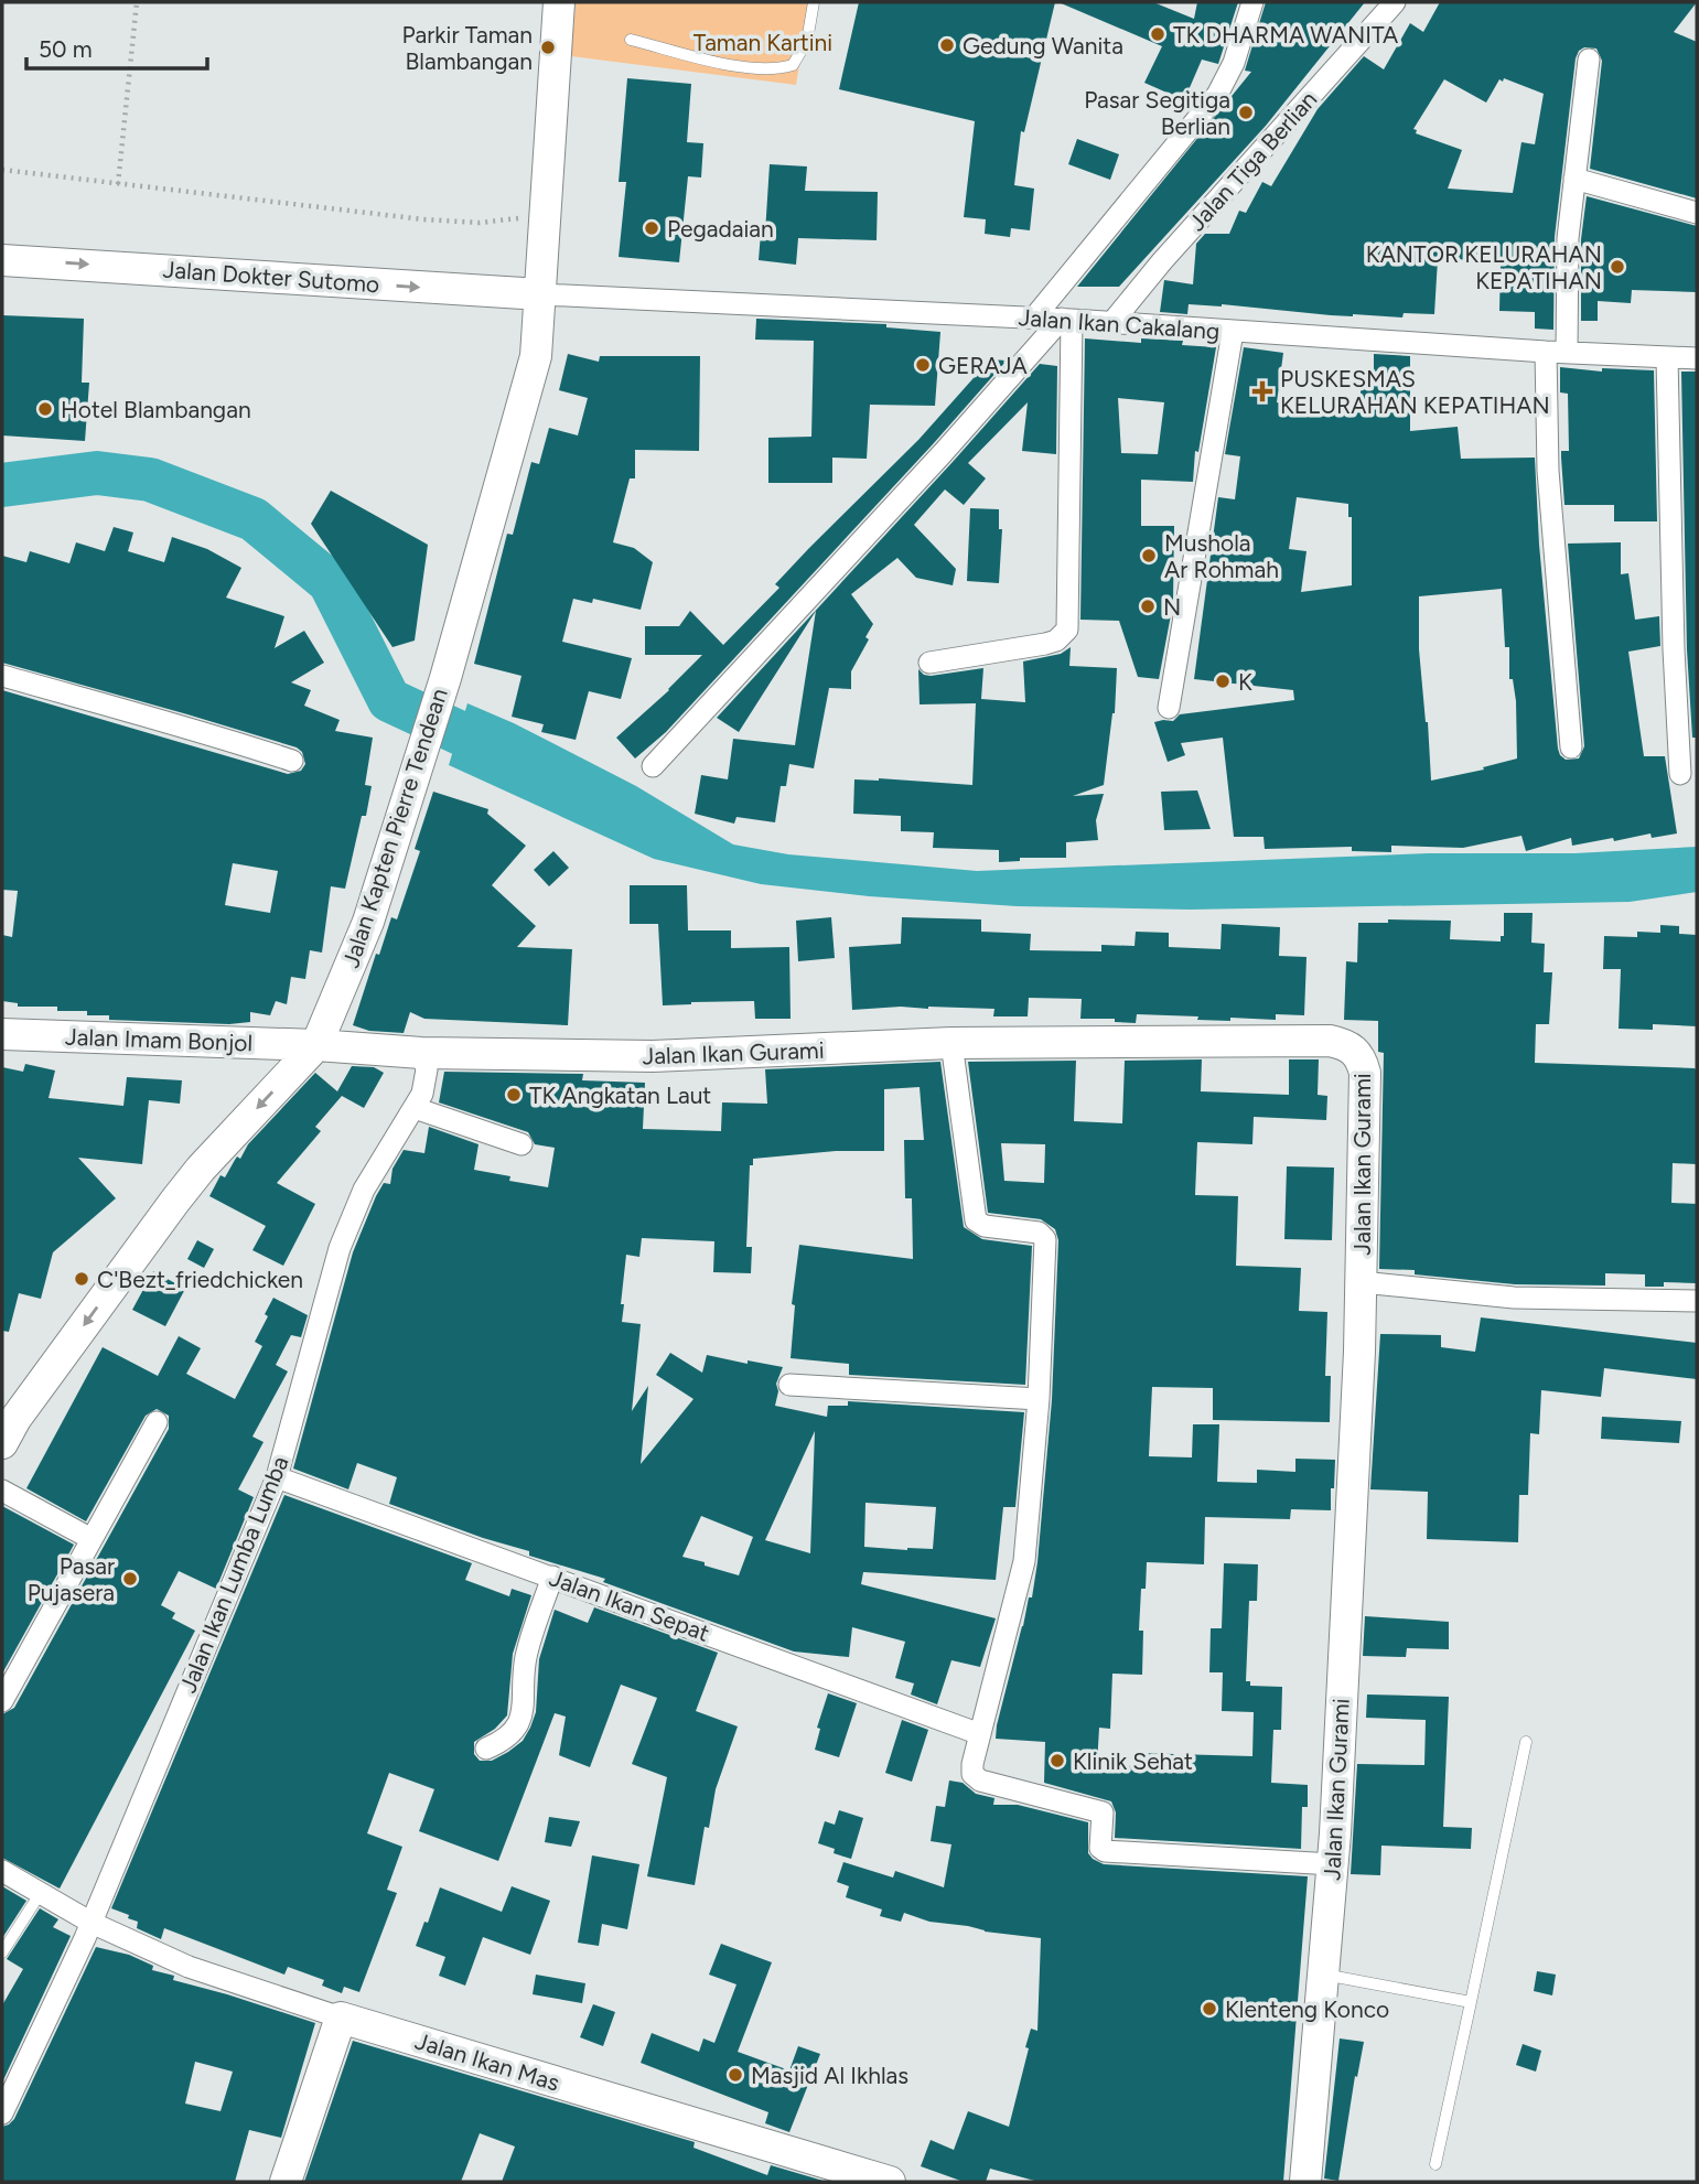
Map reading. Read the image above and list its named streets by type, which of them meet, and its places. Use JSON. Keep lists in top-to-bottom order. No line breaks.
{"streets":{"main road":["Jalan Dokter Sutomo","Jalan Kapten Pierre Tendean","Jalan Imam Bonjol","Jalan Ikan Gurami","Jalan Ikan Mas"],"street":["Jalan Tiga Berlian","Jalan Ikan Cakalang","Jalan Ikan Lumba Lumba","Jalan Ikan Sepat"]},"crossings":[["Jalan Tiga Berlian","Jalan Ikan Cakalang"],["Jalan Dokter Sutomo","Jalan Ikan Cakalang"],["Jalan Dokter Sutomo","Jalan Kapten Pierre Tendean"],["Jalan Ikan Cakalang","Jalan Kapten Pierre Tendean"],["Jalan Kapten Pierre Tendean","Jalan Imam Bonjol"],["Jalan Kapten Pierre Tendean","Jalan Ikan Gurami"],["Jalan Imam Bonjol","Jalan Ikan Gurami"],["Jalan Ikan Gurami","Jalan Ikan Lumba Lumba"],["Jalan Ikan Lumba Lumba","Jalan Ikan Sepat"],["Jalan Ikan Lumba Lumba","Jalan Ikan Mas"]],"one_way":["Jalan Dokter Sutomo"],"parks":["Taman Kartini"],"places":{"other":["TK DHARMA WANITA","Gedung Wanita","Parkir Taman Blambangan","Pasar Segitiga Berlian","Pegadaian","KANTOR KELURAHAN KEPATIHAN","GERAJA","Hotel Blambangan","Mushola Ar Rohmah","N","K","TK Angkatan Laut","C'Bezt_friedchicken","Pasar Pujasera","Klinik Sehat","Klenteng Konco","Masjid Al Ikhlas"],"health":["PUSKESMAS KELURAHAN KEPATIHAN"]},"scale_bar":"50 m"}
